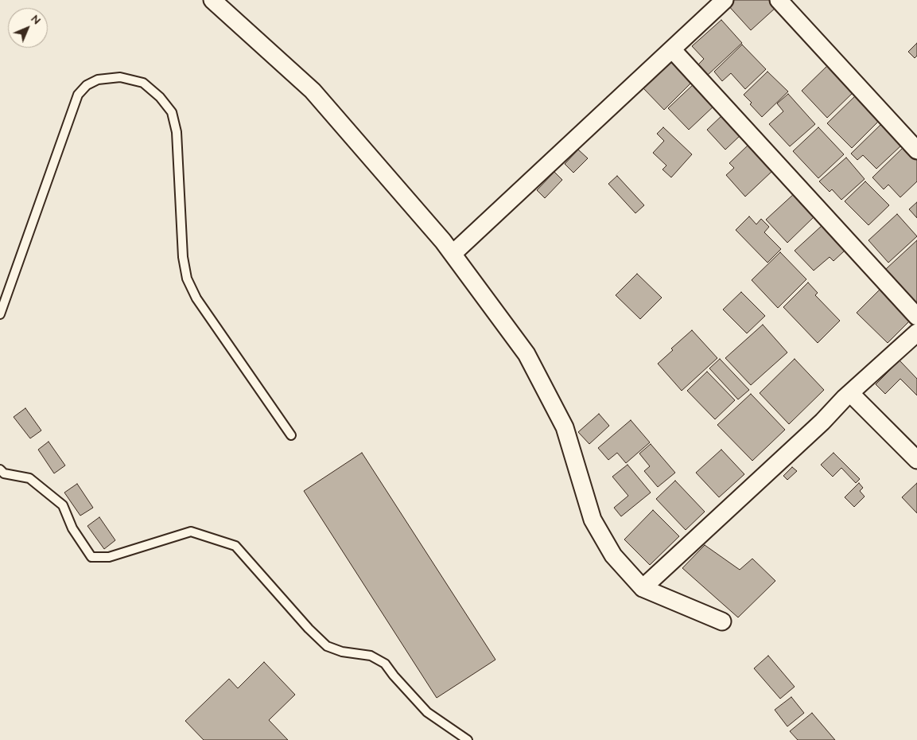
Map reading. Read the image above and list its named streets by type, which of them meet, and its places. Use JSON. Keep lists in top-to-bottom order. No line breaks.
{"north":"top right"}
